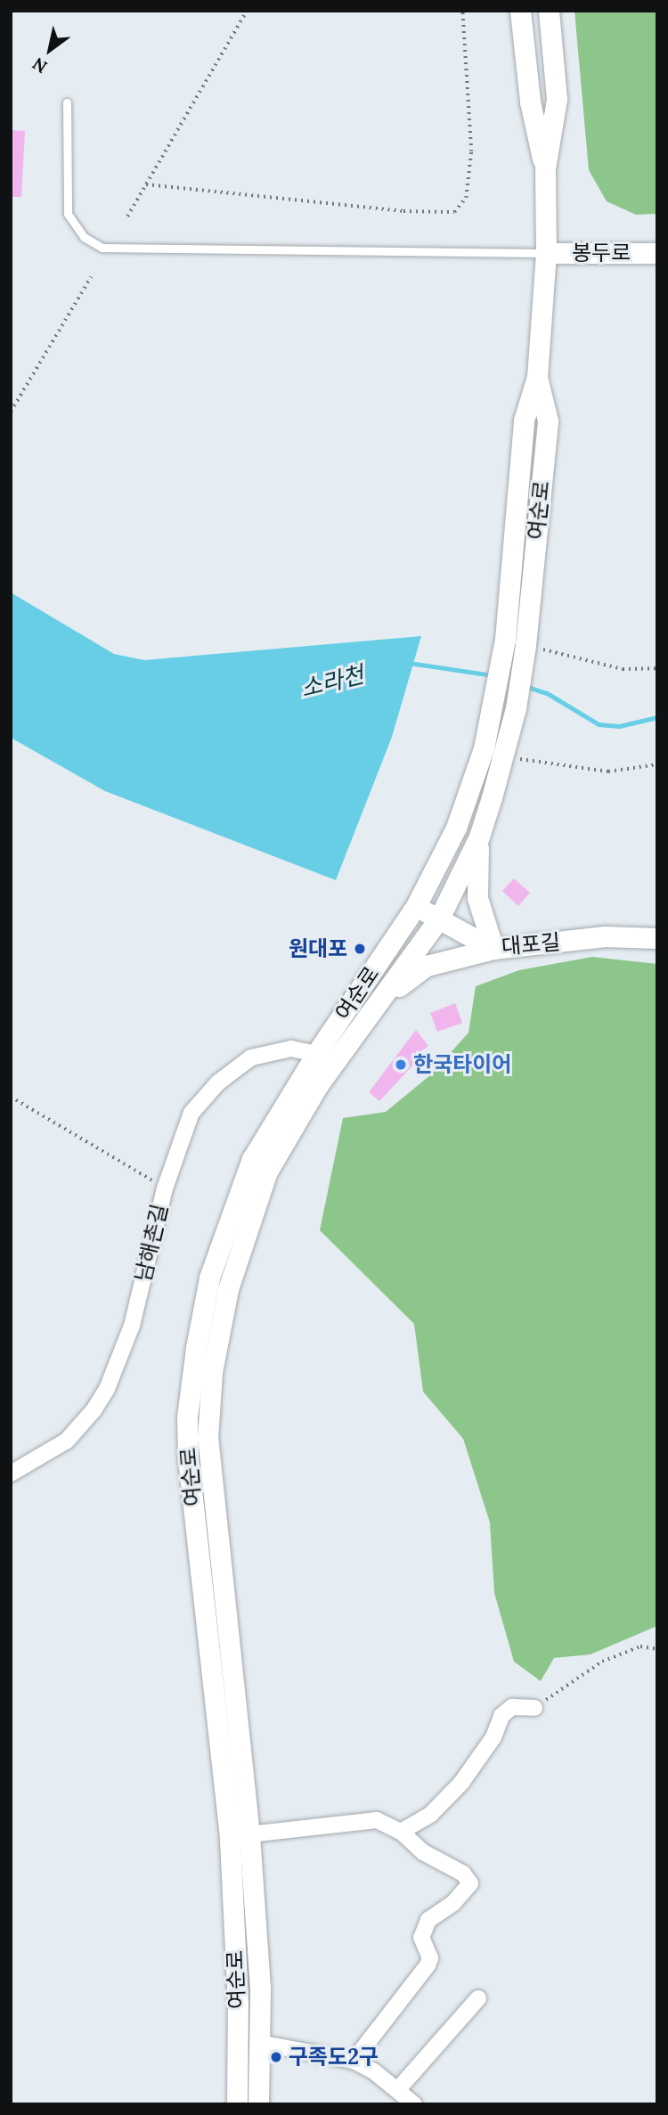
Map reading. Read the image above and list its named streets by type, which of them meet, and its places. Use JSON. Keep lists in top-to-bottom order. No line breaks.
{"streets":{"street":["봉두로","여순로","대포길","남해촌길"]},"crossings":[["봉두로","여순로"],["여순로","대포길"],["여순로","남해촌길"]],"water":["소라천"],"places":["원대포","한국타이어","구족도2구"],"north":"bottom left"}
